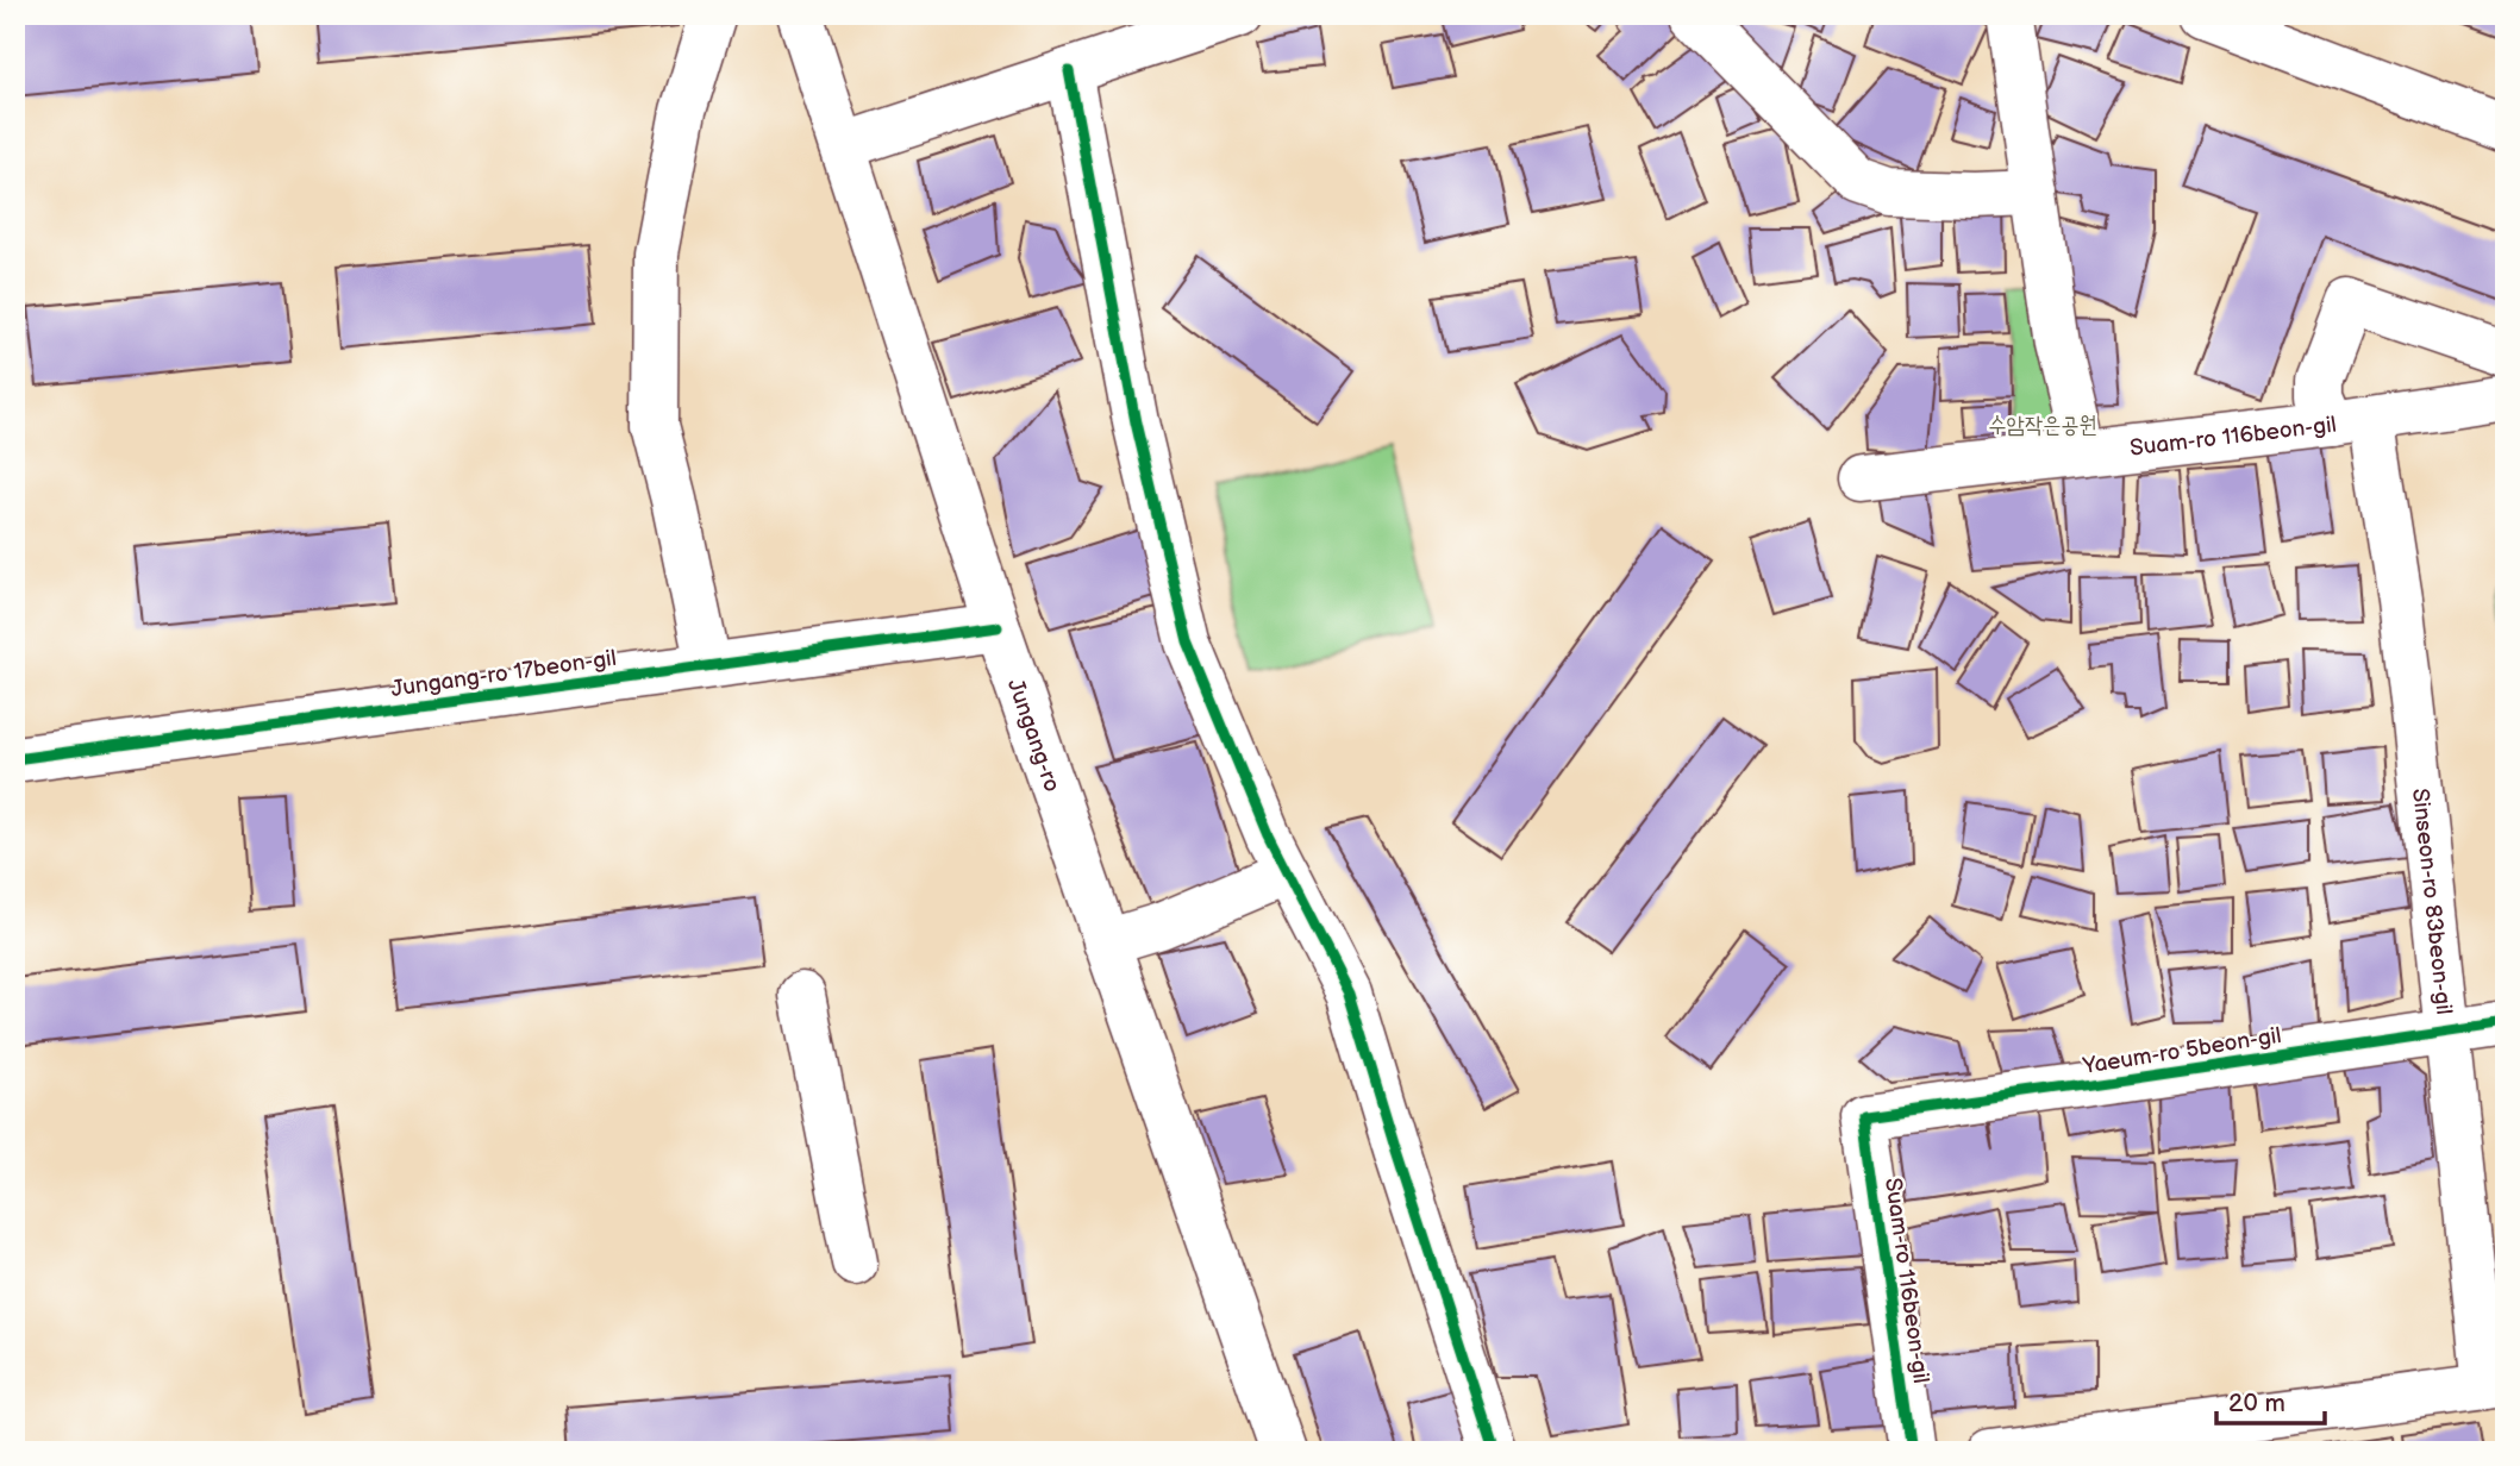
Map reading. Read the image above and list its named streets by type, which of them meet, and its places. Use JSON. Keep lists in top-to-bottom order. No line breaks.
{"streets":{"street":["Suam-ro 116beon-gil","Jungang-ro 17beon-gil","Jungang-ro","Sinseon-ro 83beon-gil","Yaeum-ro 5beon-gil"]},"crossings":[["Suam-ro 116beon-gil","Sinseon-ro 83beon-gil"],["Suam-ro 116beon-gil","Yaeum-ro 5beon-gil"],["Jungang-ro 17beon-gil","Jungang-ro"],["Sinseon-ro 83beon-gil","Yaeum-ro 5beon-gil"]],"parks":["수암작은공원"],"scale_bar":"20 m"}
